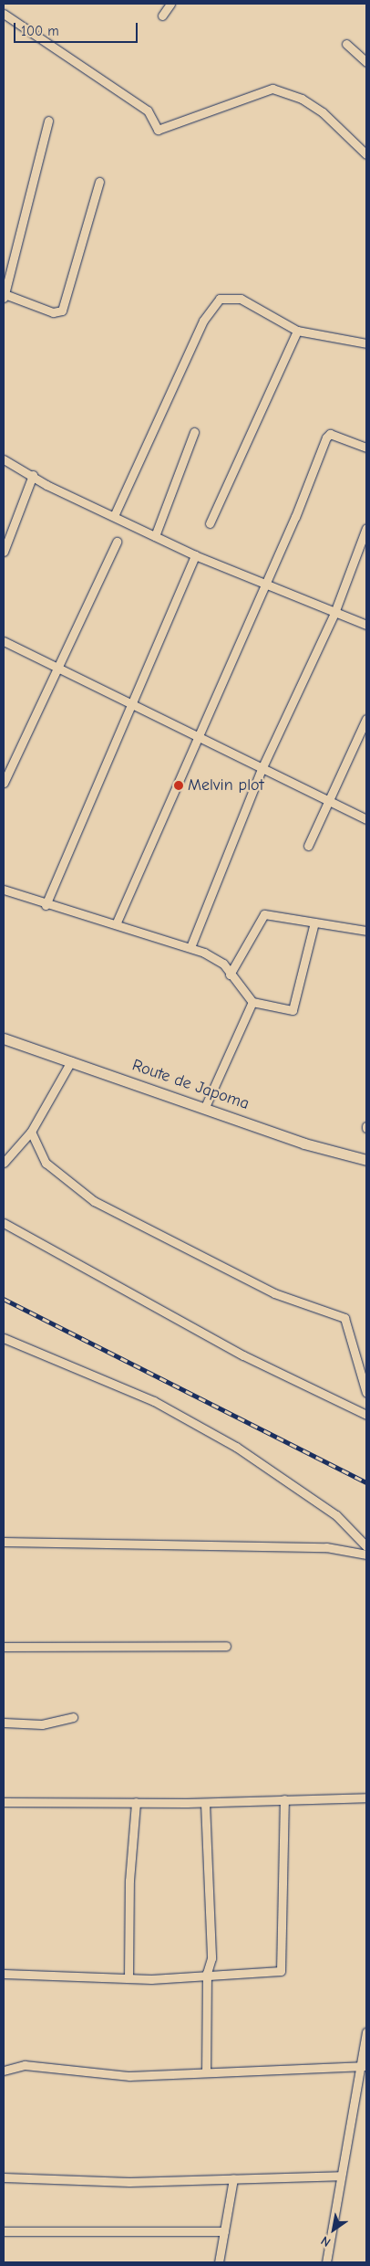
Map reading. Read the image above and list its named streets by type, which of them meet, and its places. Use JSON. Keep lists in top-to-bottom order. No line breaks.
{"streets":{"street":["Route de Japoma"]},"places":["Melvin plot"],"scale_bar":"100 m","north":"bottom left"}
